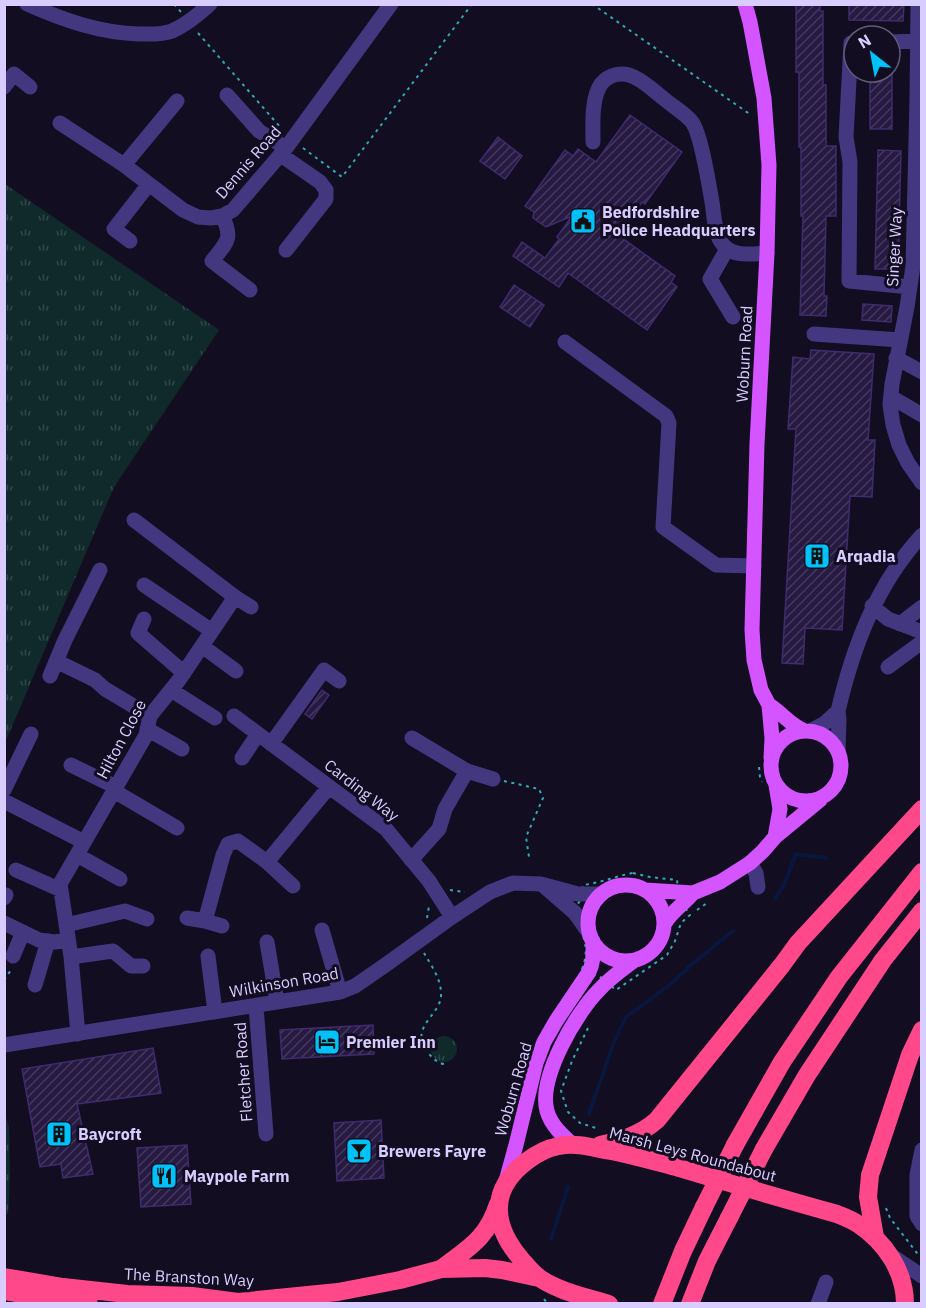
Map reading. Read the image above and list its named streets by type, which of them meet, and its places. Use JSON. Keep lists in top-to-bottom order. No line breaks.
{"streets":{"highway":["Marsh Leys Roundabout","The Branston Way"],"main road":["Woburn Road"],"street":["Dennis Road","Singer Way","Hilton Close","Carding Way","Wilkinson Road","Fletcher Road"]},"crossings":[["Woburn Road","Wilkinson Road"],["Woburn Road","Marsh Leys Roundabout"],["Woburn Road","The Branston Way"],["Carding Way","Wilkinson Road"],["Wilkinson Road","Fletcher Road"],["Marsh Leys Roundabout","The Branston Way"]],"places":{"public building":["Bedfordshire Police Headquarters"],"building":["Arqadia","Baycroft"],"hotel":["Premier Inn"],"bar":["Brewers Fayre"],"restaurant":["Maypole Farm"]},"north":"top left"}
